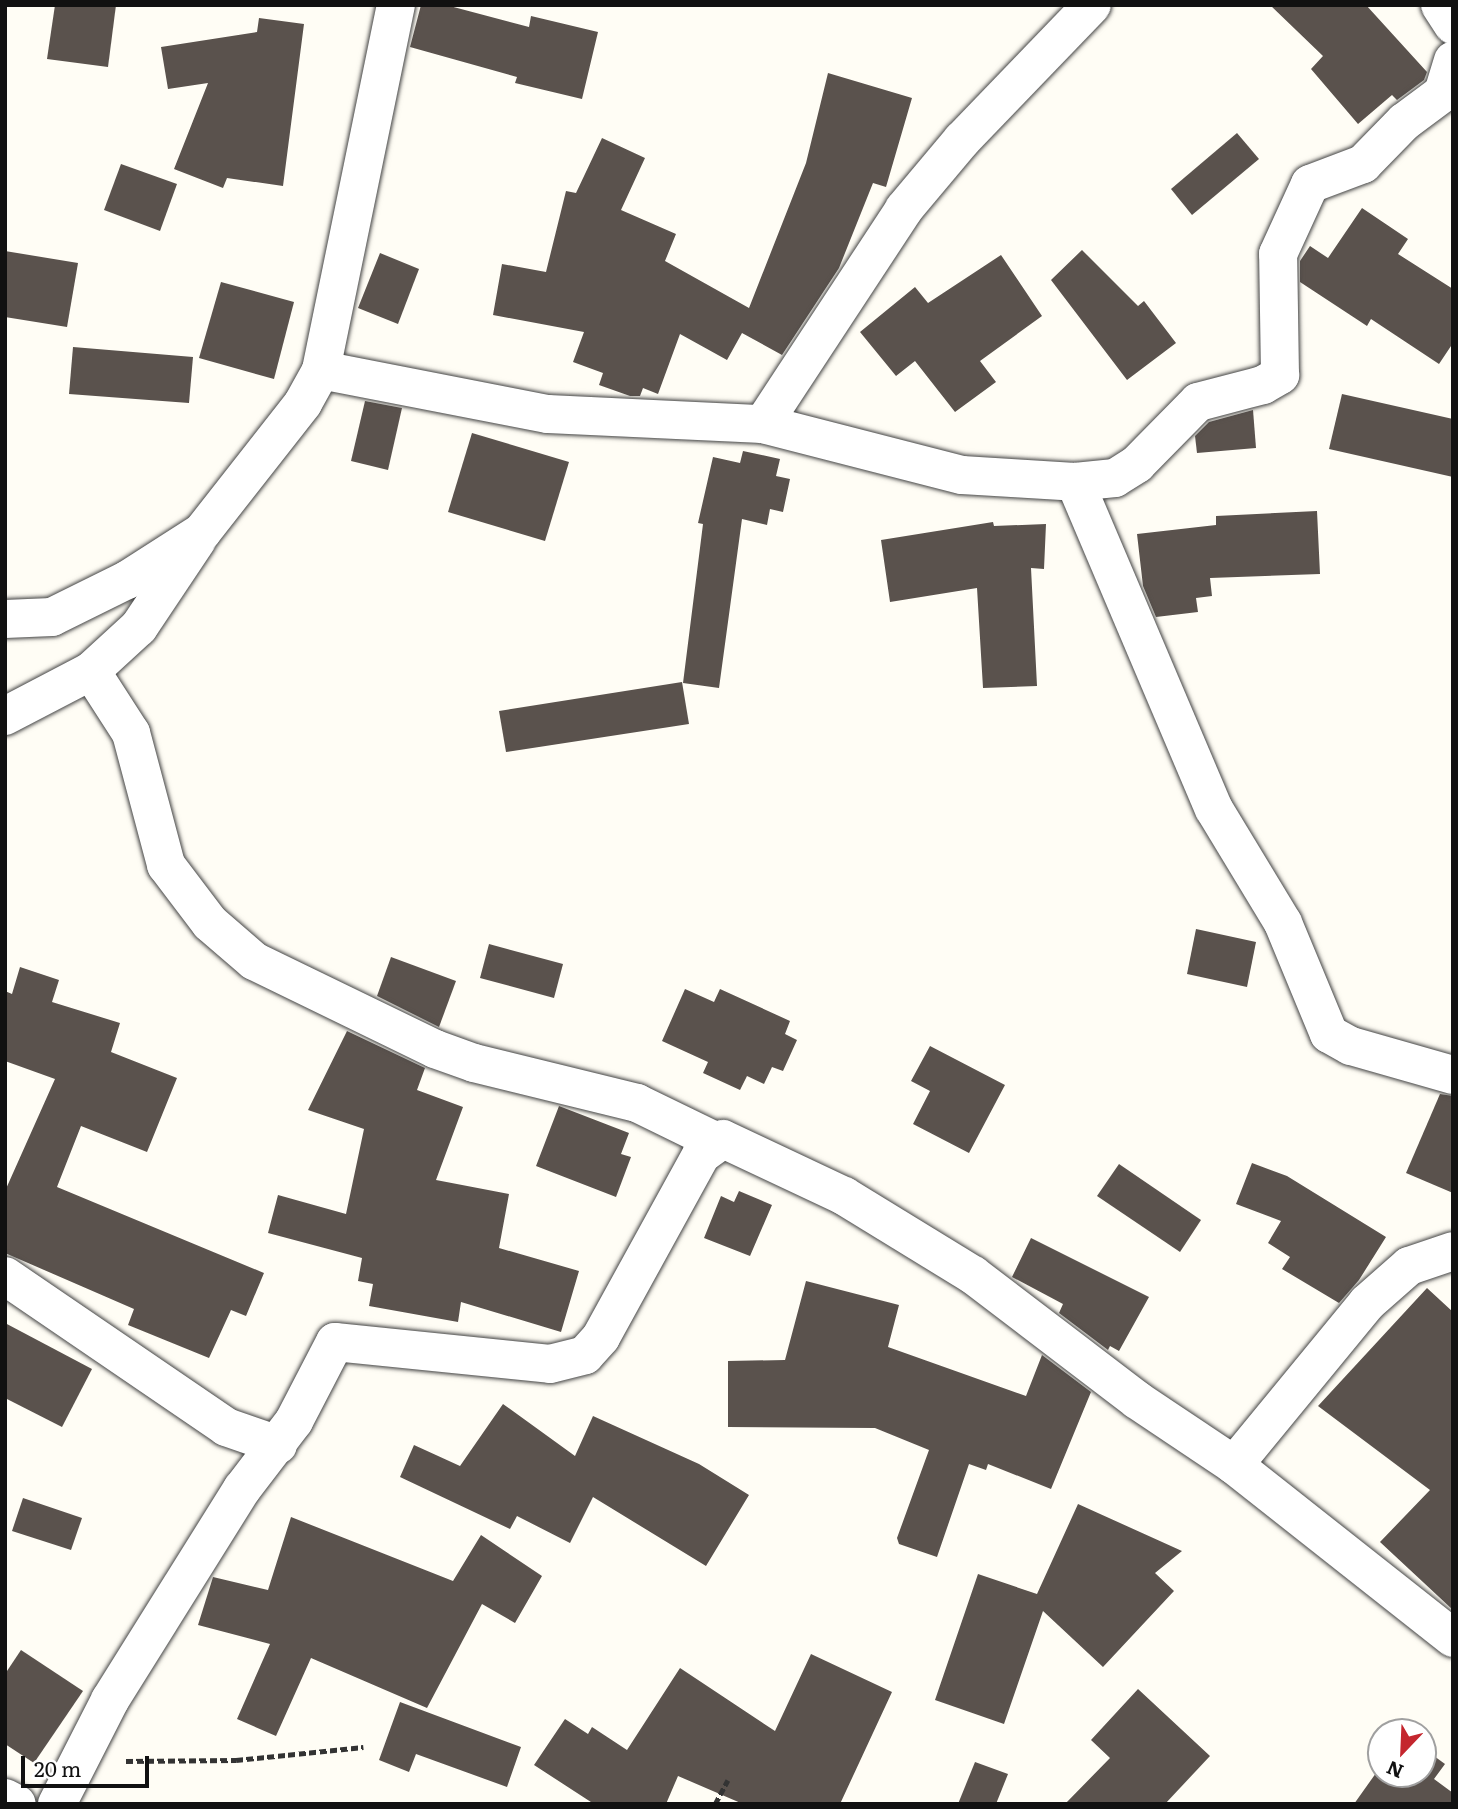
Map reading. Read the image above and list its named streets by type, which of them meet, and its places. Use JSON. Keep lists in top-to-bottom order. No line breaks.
{"scale_bar":"20 m","north":"bottom left"}
